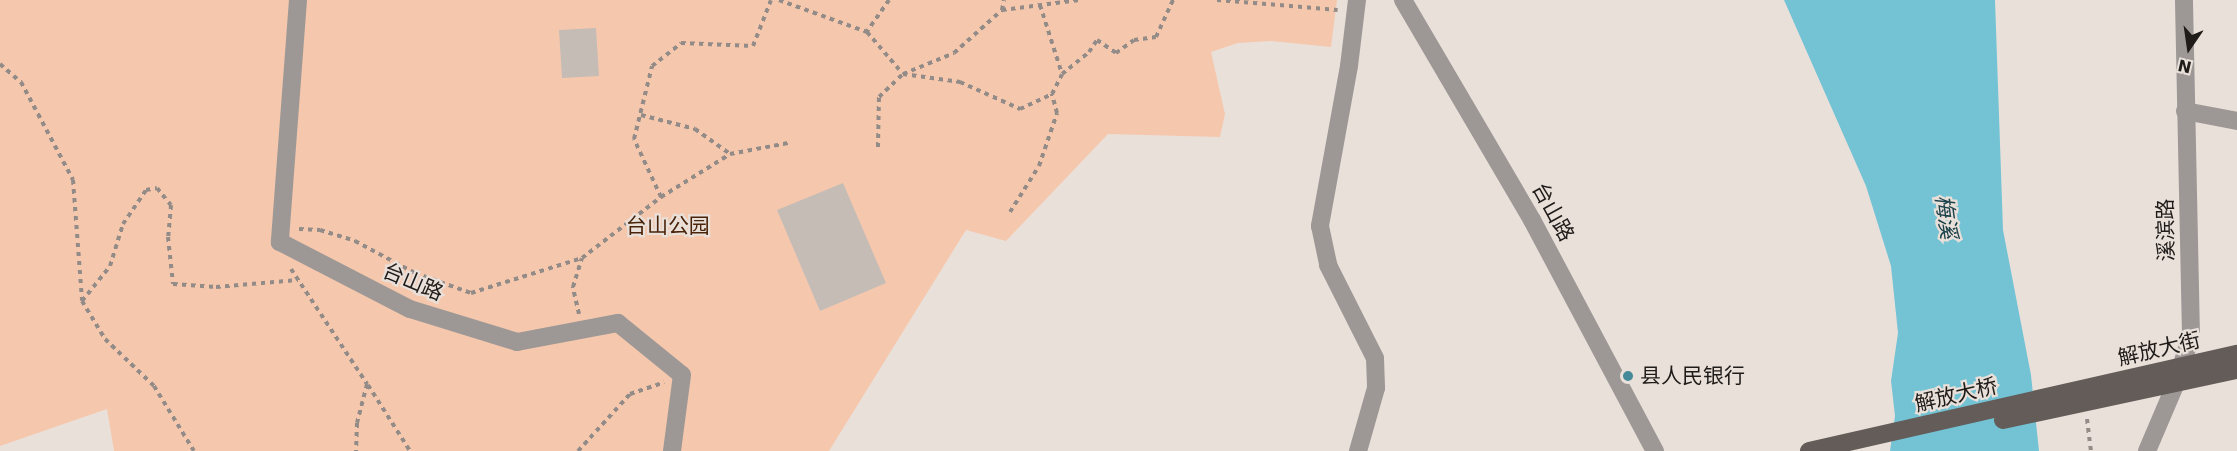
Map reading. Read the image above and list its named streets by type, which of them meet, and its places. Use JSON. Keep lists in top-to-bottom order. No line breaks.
{"streets":{"main road":["解放大街","解放大桥"],"street":["台山路","溪滨路"]},"crossings":[["溪滨路","解放大街"],["解放大街","解放大桥"]],"water":["梅溪"],"parks":["台山公园"],"places":["县人民银行"],"north":"bottom"}
